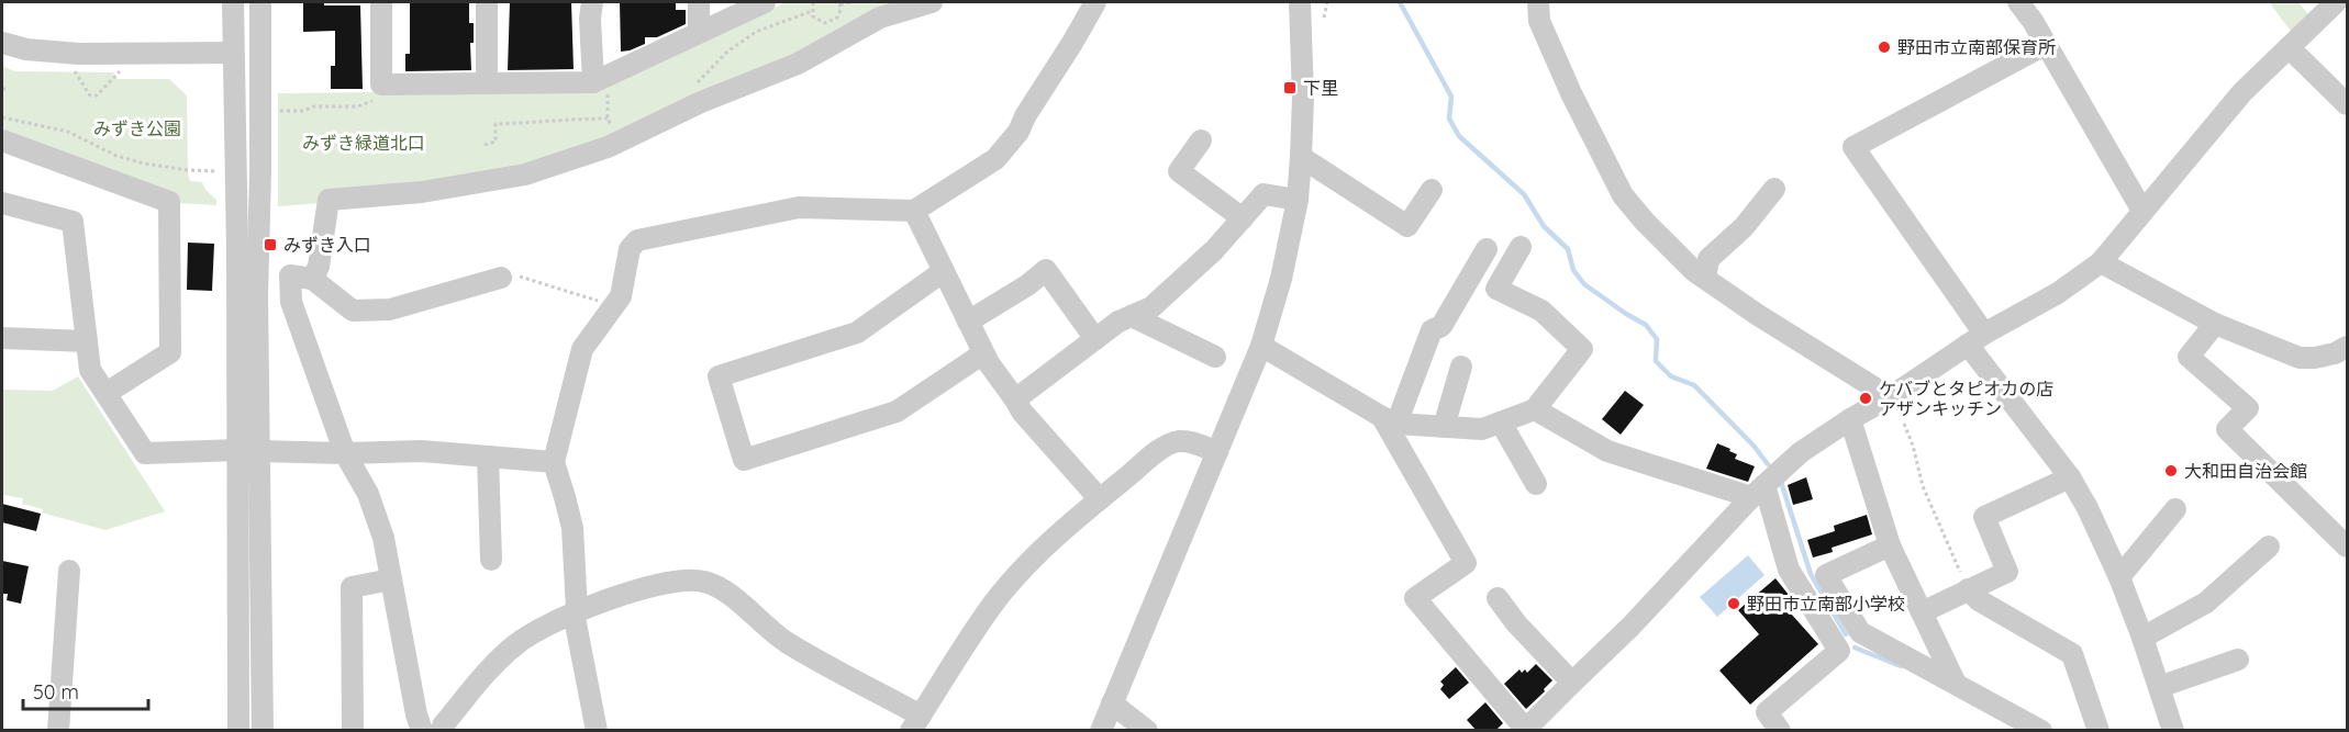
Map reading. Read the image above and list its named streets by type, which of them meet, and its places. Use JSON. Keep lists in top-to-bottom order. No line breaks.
{"parks":["みずき公園","みずき緑道北口"],"places":{"other":["野田市立南部保育所","ケバブとタピオカの店 アザンキッチン","大和田自治会館","野田市立南部小学校"],"transit":["下里","みずき入口"]},"scale_bar":"50 m"}
